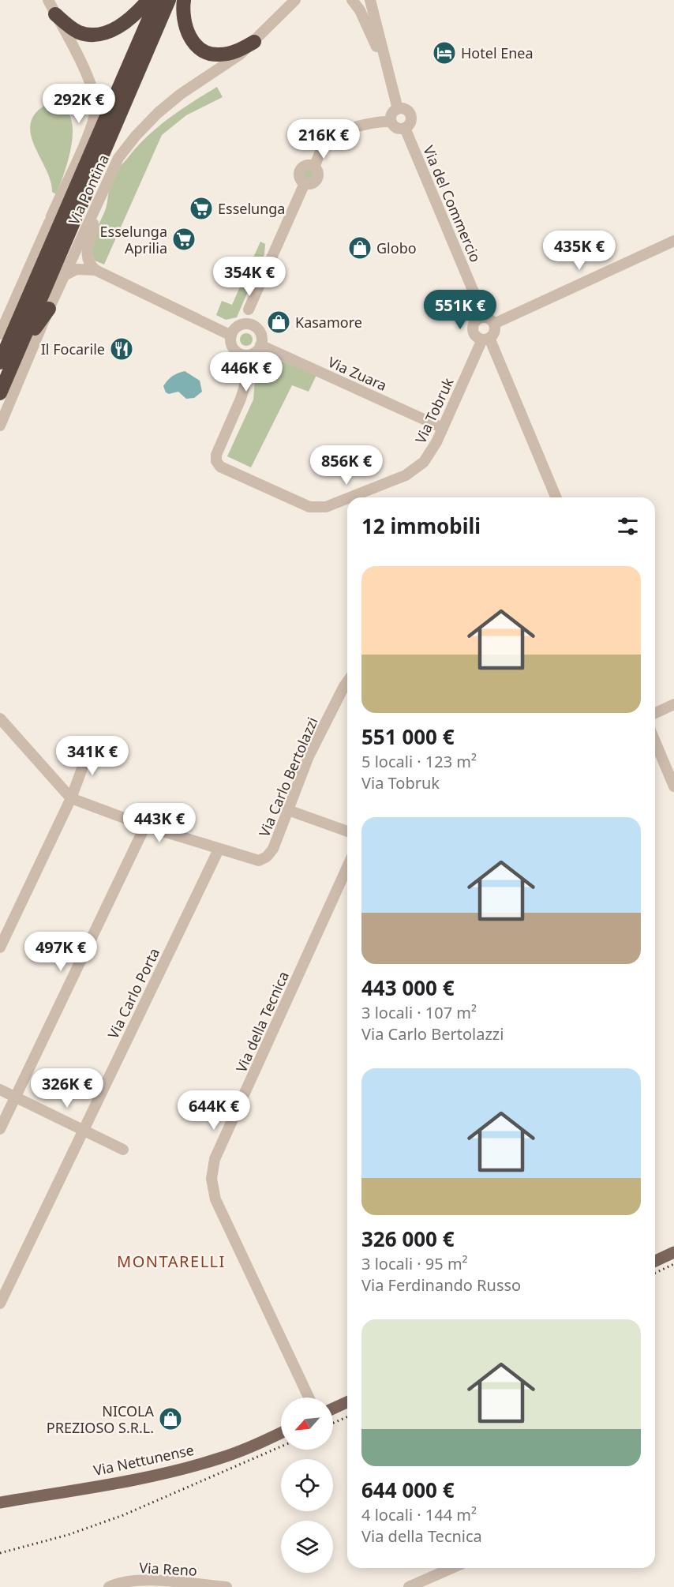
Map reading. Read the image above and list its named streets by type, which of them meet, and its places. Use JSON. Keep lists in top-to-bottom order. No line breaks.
{"streets":{"main road":["Via Nettunense"],"street":["Via Pontina","Via del Commercio","Via Zuara","Via Tobruk","Via Carlo Bertolazzi","Via Carlo Porta","Via della Tecnica","Via Reno"]},"crossings":[["Via del Commercio","Via Tobruk"],["Via Zuara","Via Tobruk"],["Via Carlo Bertolazzi","Via Carlo Porta"]],"districts":["MONTARELLI"],"places":{"hotel":["Hotel Enea"],"supermarket":["Esselunga","Esselunga Aprilia"],"shop":["Globo","Kasamore","NICOLA PREZIOSO S.R.L."],"restaurant":["Il Focarile"]},"north":"bottom left","page":{"price":["292K €","216K €","435K €","354K €","551K €","446K €","856K €","341K €","443K €","497K €","326K €","644K €"],"heading":"12 immobili","list":[{"name":"551 000 €","note":"5 locali · 123 m² · Via Tobruk"},{"name":"443 000 €","note":"3 locali · 107 m² · Via Carlo Bertolazzi"},{"name":"326 000 €","note":"3 locali · 95 m² · Via Ferdinando Russo"},{"name":"644 000 €","note":"4 locali · 144 m² · Via della Tecnica"}]}}
